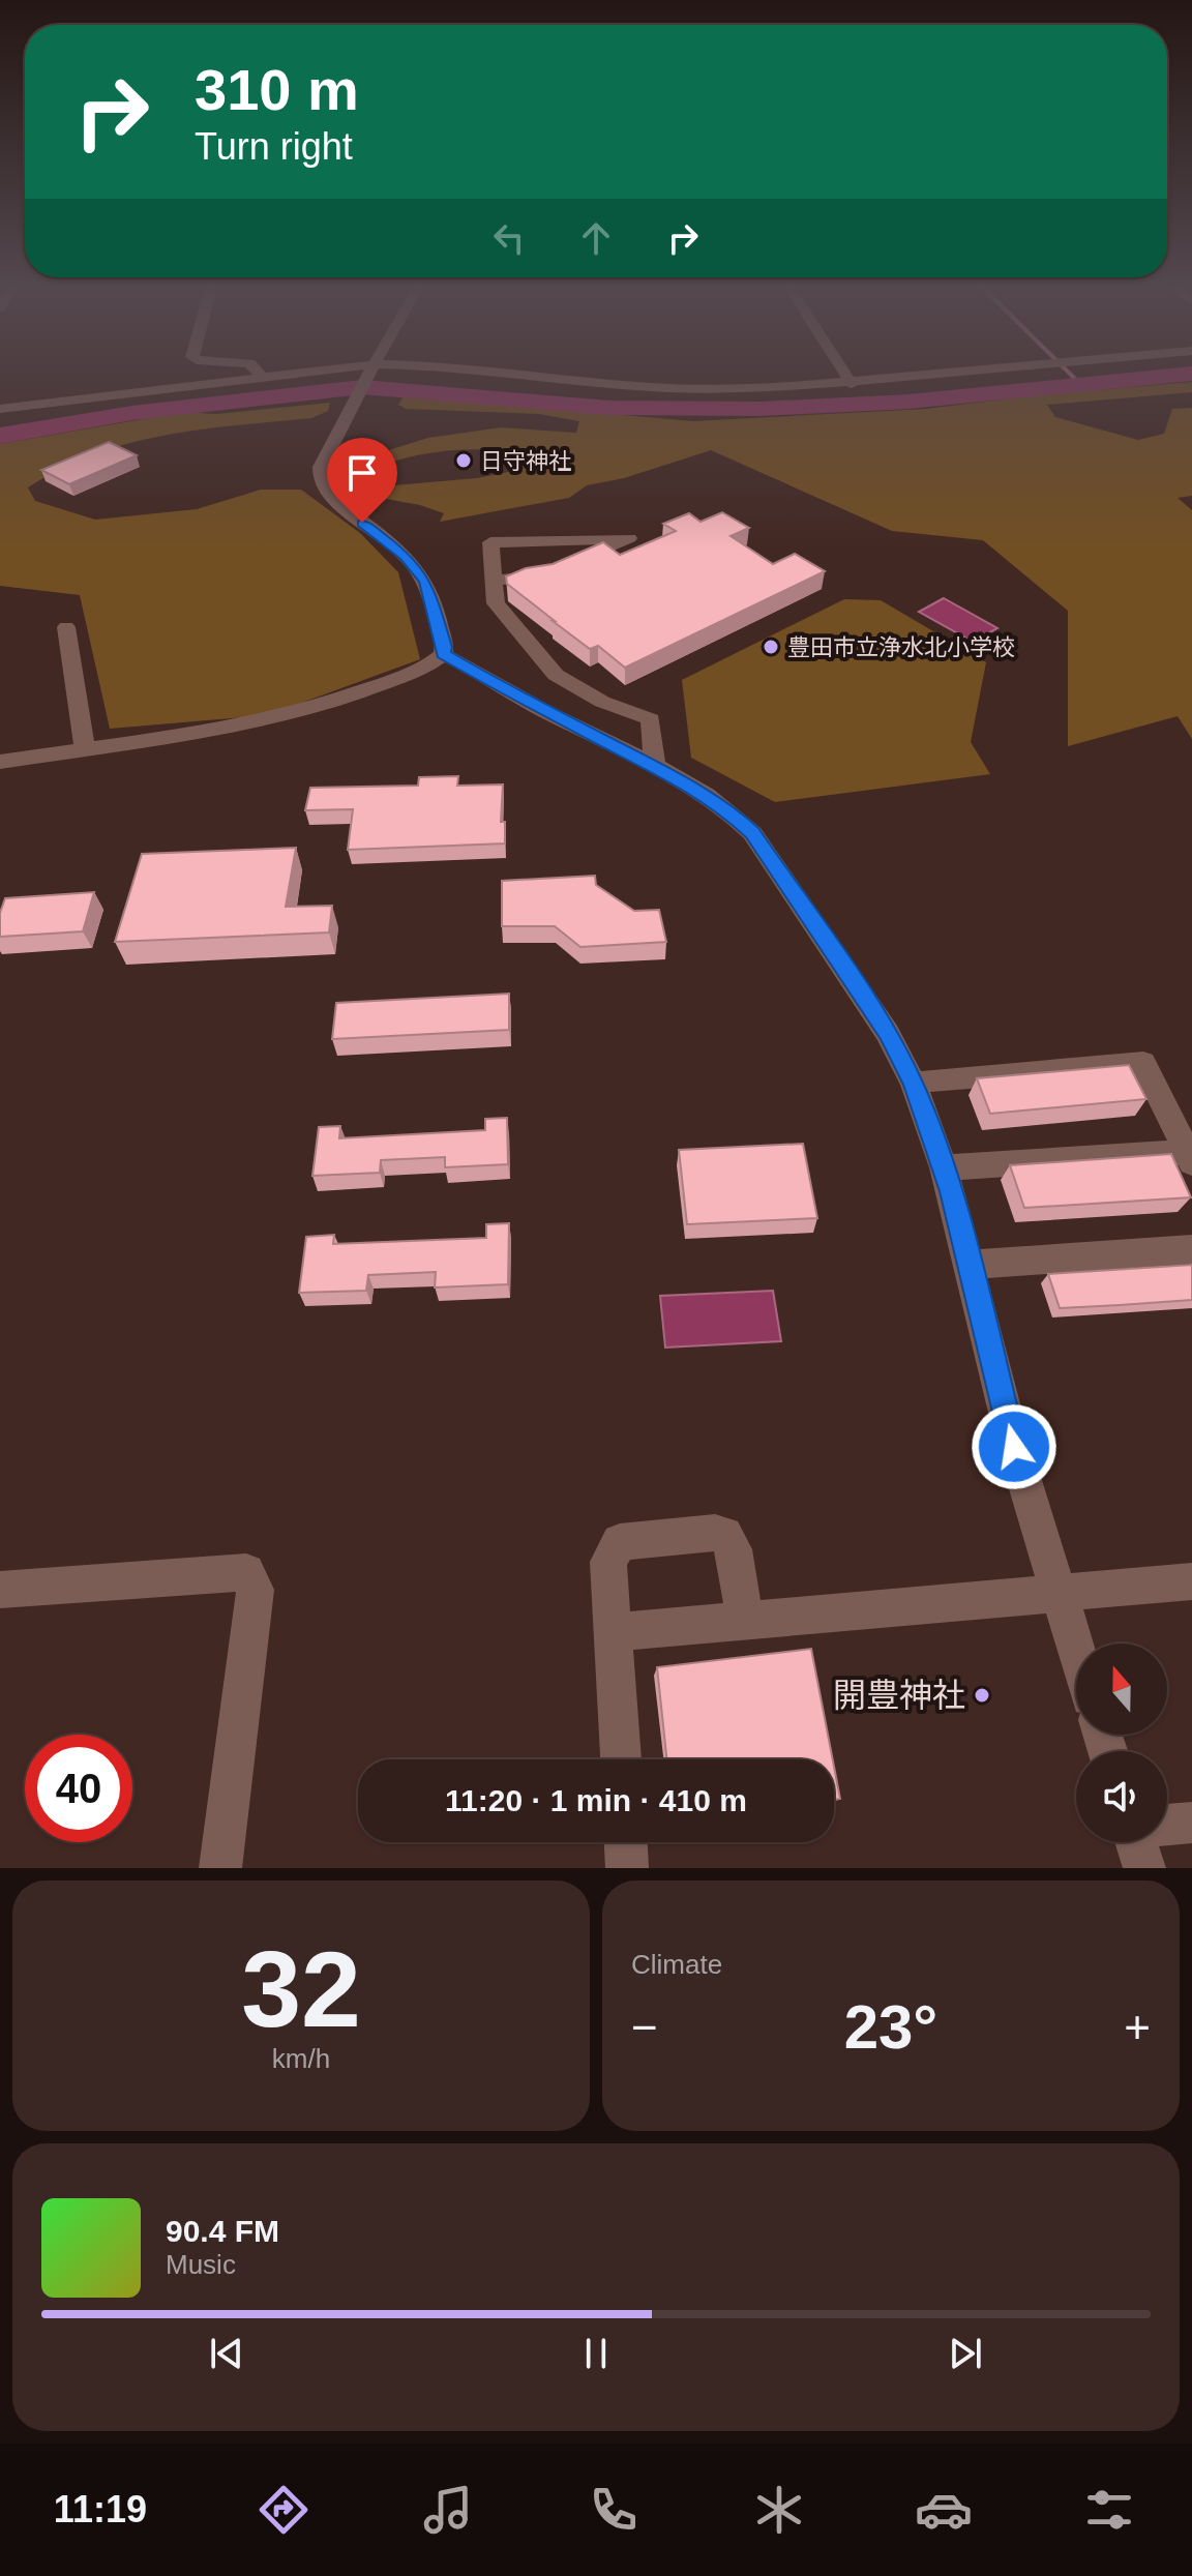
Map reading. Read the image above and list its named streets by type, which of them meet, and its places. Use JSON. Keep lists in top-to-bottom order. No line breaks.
{"places":["日守神社","豊田市立浄水北小学校","開豊神社"],"north":"top","page":{"turn":["310 m","Turn right"],"limit":"40","trip":"11:20 · 1 min · 410 m","tile":[["32","km/h"],"Climate"],"heat":["−","23°","+"],"song":["90.4 FM","Music"],"tabs":"11:19"}}
